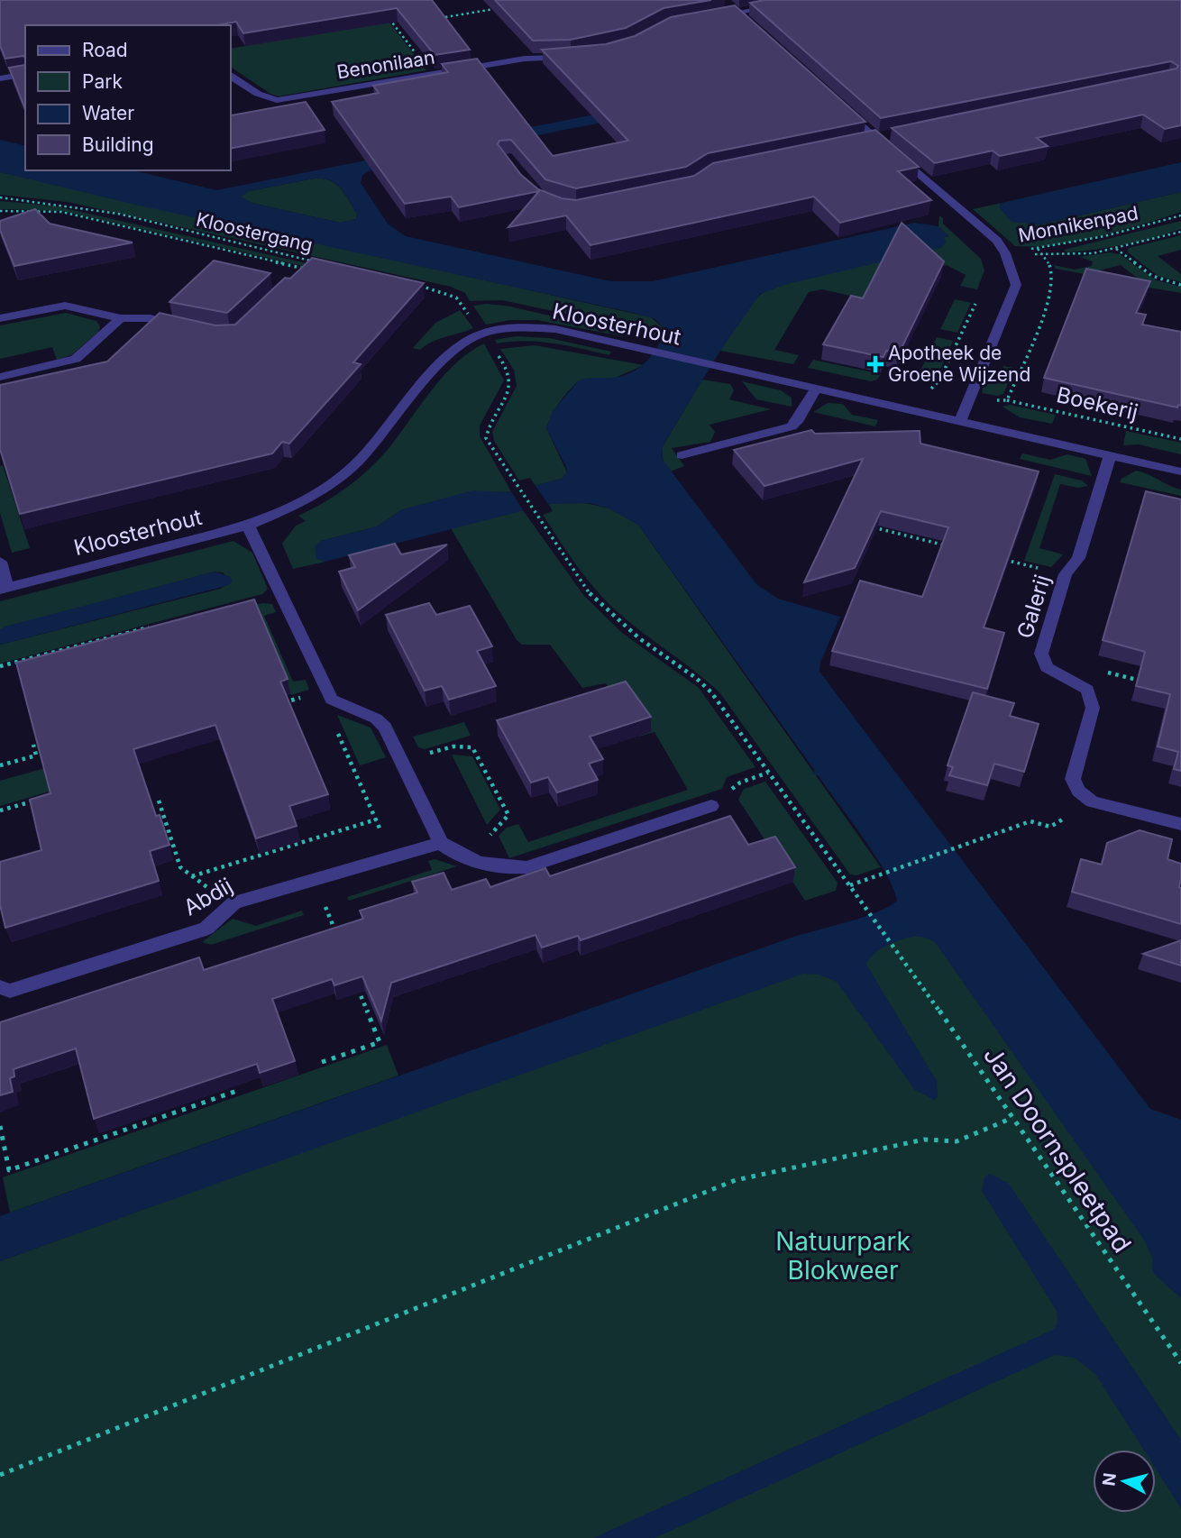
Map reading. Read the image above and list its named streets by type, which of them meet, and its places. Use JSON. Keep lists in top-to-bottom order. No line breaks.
{"streets":{"street":["Benonilaan","Kloosterhout","Galerij","Abdij"],"path":["Monnikenpad","Kloostergang","Boekerij","Jan Doornspleetpad"]},"crossings":[["Kloosterhout","Galerij"],["Kloosterhout","Jan Doornspleetpad"]],"parks":["Natuurpark Blokweer"],"places":{"health":["Apotheek de Groene Wijzend"]},"legend":["Road","Park","Water","Building"],"north":"left"}
